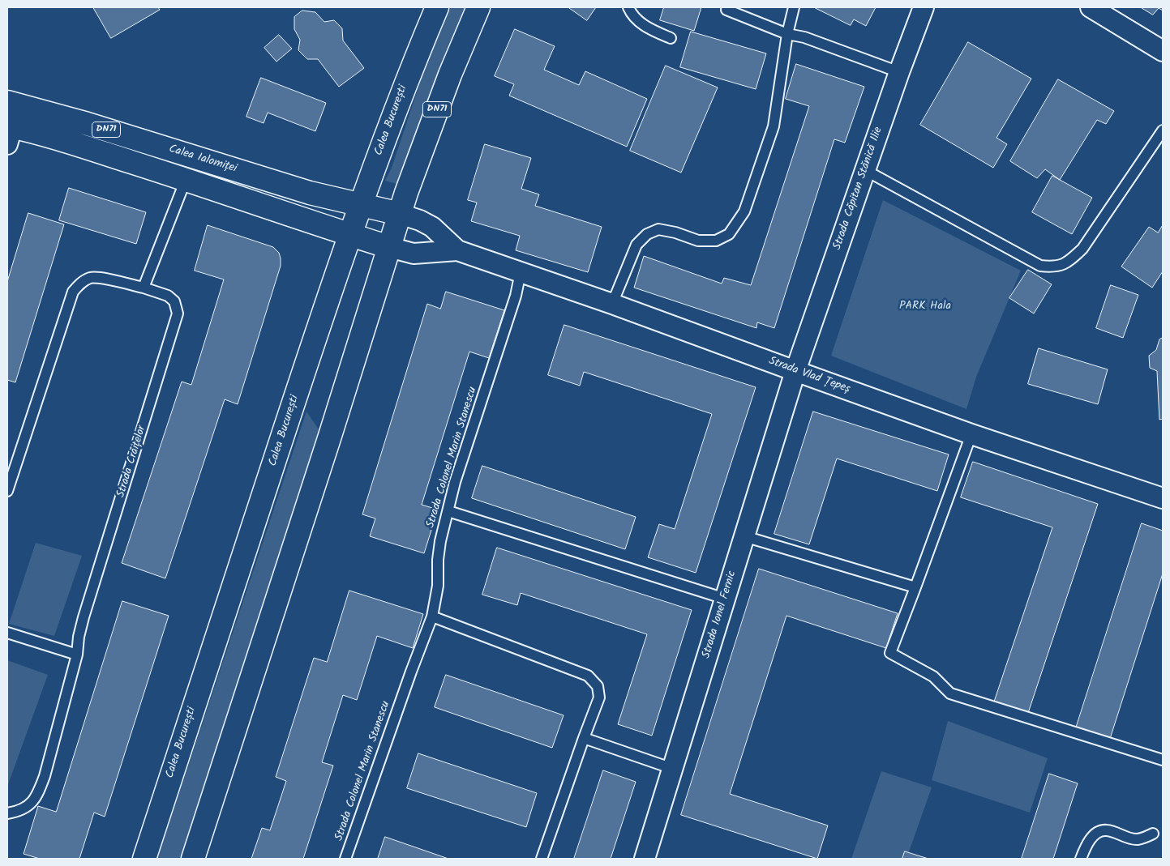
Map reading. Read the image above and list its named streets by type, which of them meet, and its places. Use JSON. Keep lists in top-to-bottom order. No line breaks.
{"streets":{"main road":["DN71","Calea București","Calea Ialomiței"],"street":["Strada Căpitan Stănică Ilie","Strada Vlad Țepeș","Strada Ionel Fernic"],"lane":["Strada Colonel Marin Stanescu","Strada Crăițelor"]},"crossings":[["DN71","Calea București"],["DN71","Calea Ialomiței"],["DN71","Strada Vlad Țepeș"],["Calea București","Calea Ialomiței"],["Calea Ialomiței","Strada Vlad Țepeș"],["Strada Căpitan Stănică Ilie","Strada Vlad Țepeș"],["Strada Căpitan Stănică Ilie","Strada Ionel Fernic"],["Strada Vlad Țepeș","Strada Colonel Marin Stanescu"],["Strada Vlad Țepeș","Strada Ionel Fernic"]],"parks":["PARK Hala"]}
